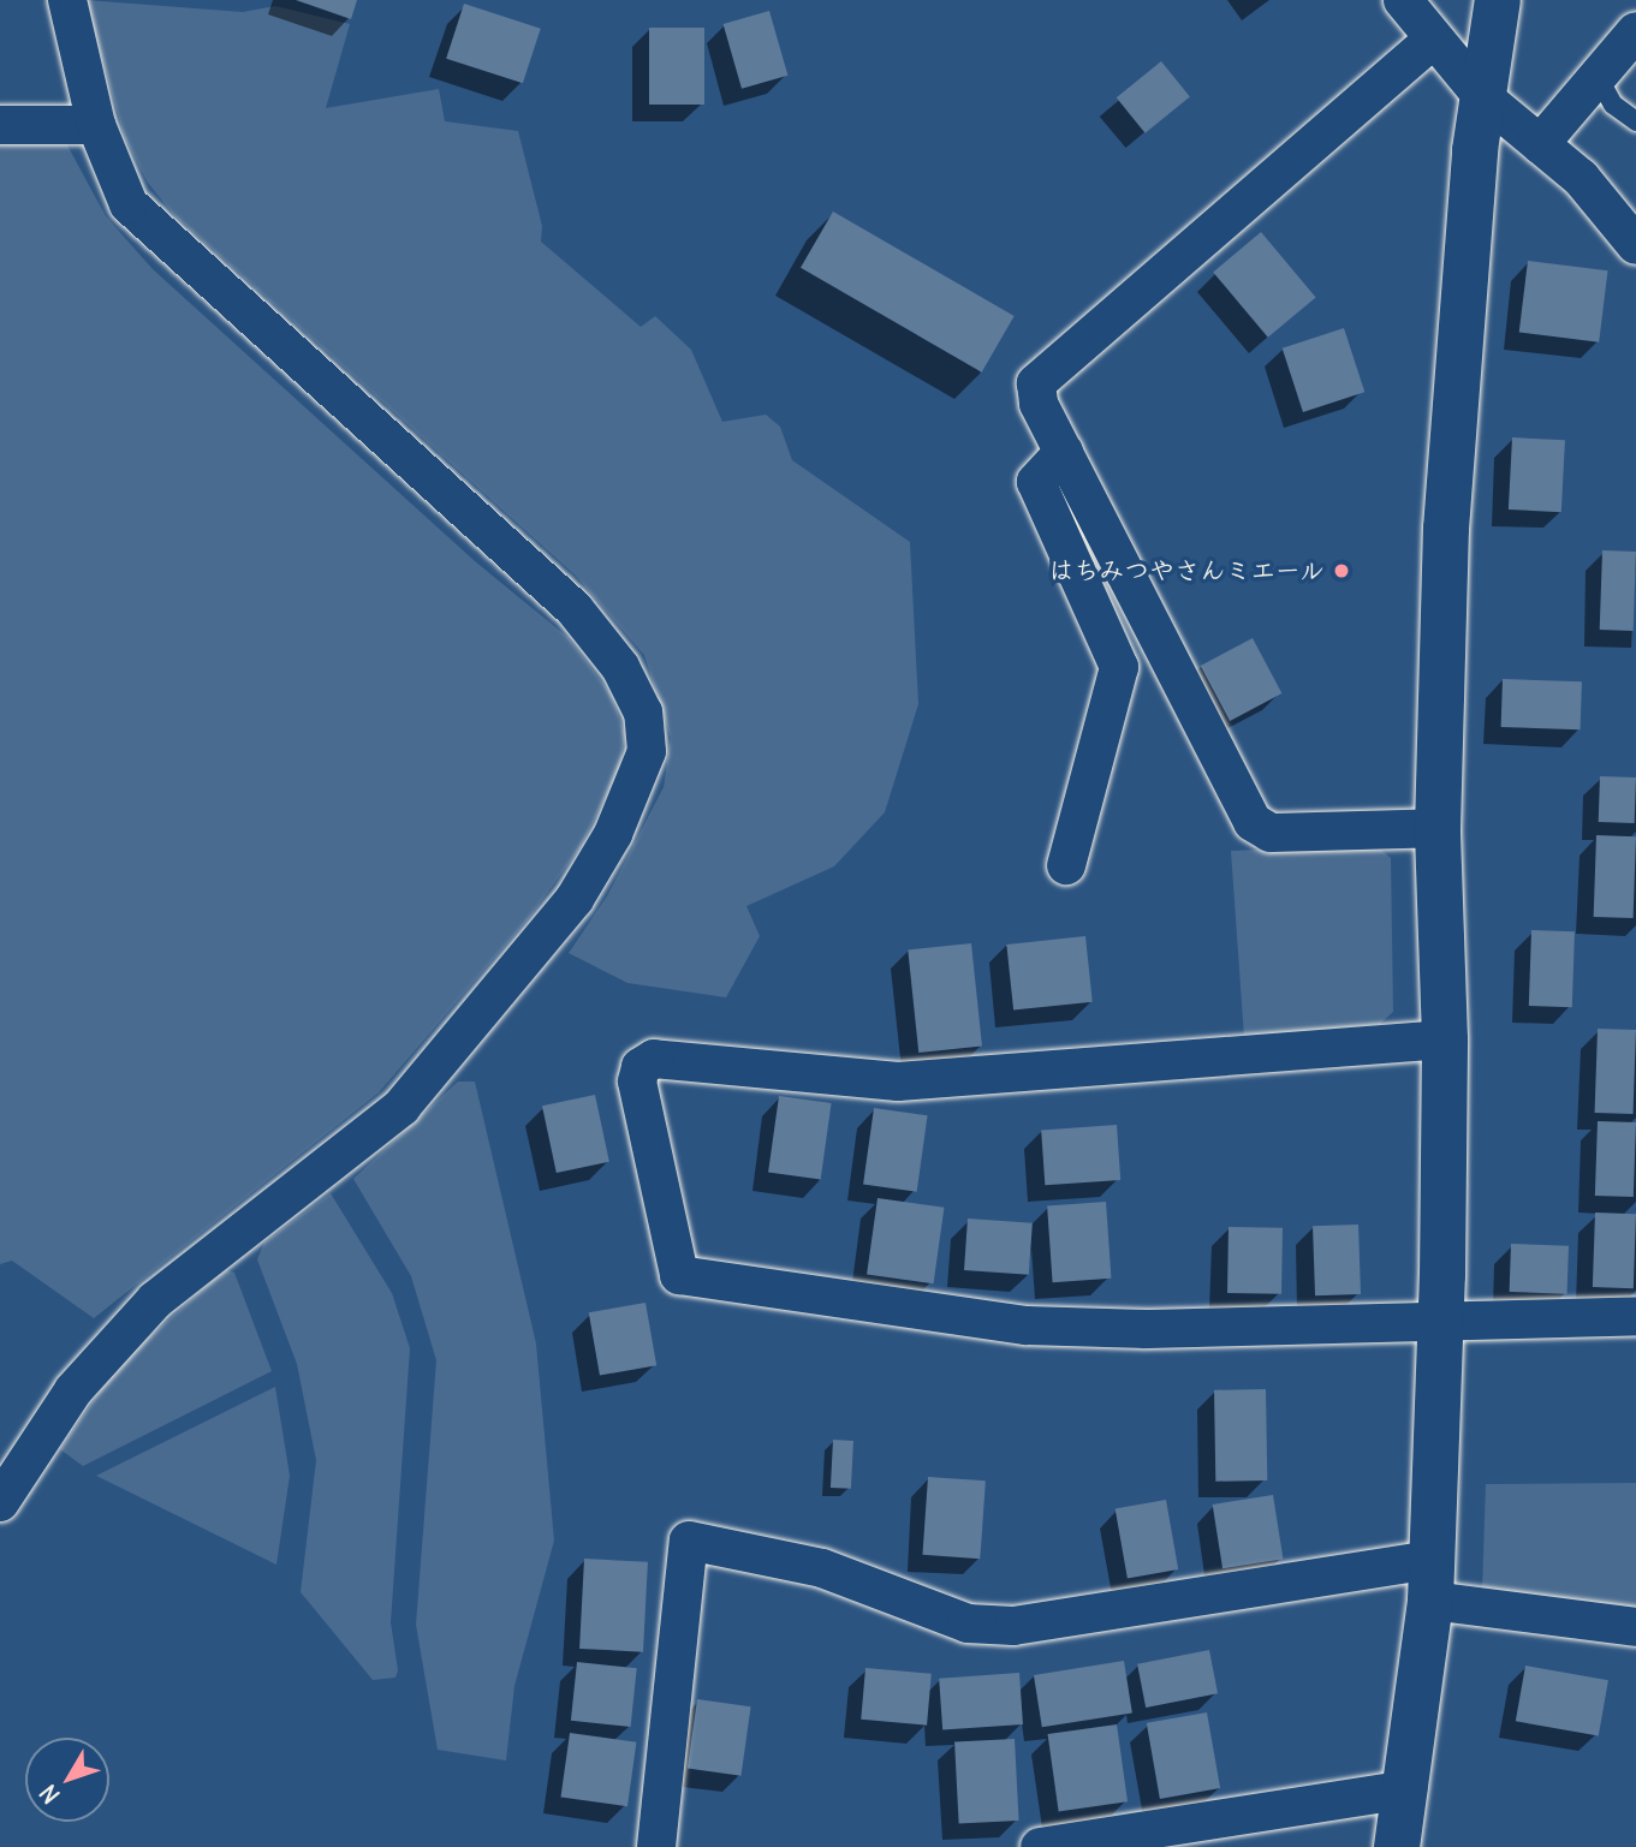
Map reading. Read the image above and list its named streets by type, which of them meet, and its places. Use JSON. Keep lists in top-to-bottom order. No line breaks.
{"places":["はちみつやさんミエール"],"north":"bottom left"}
